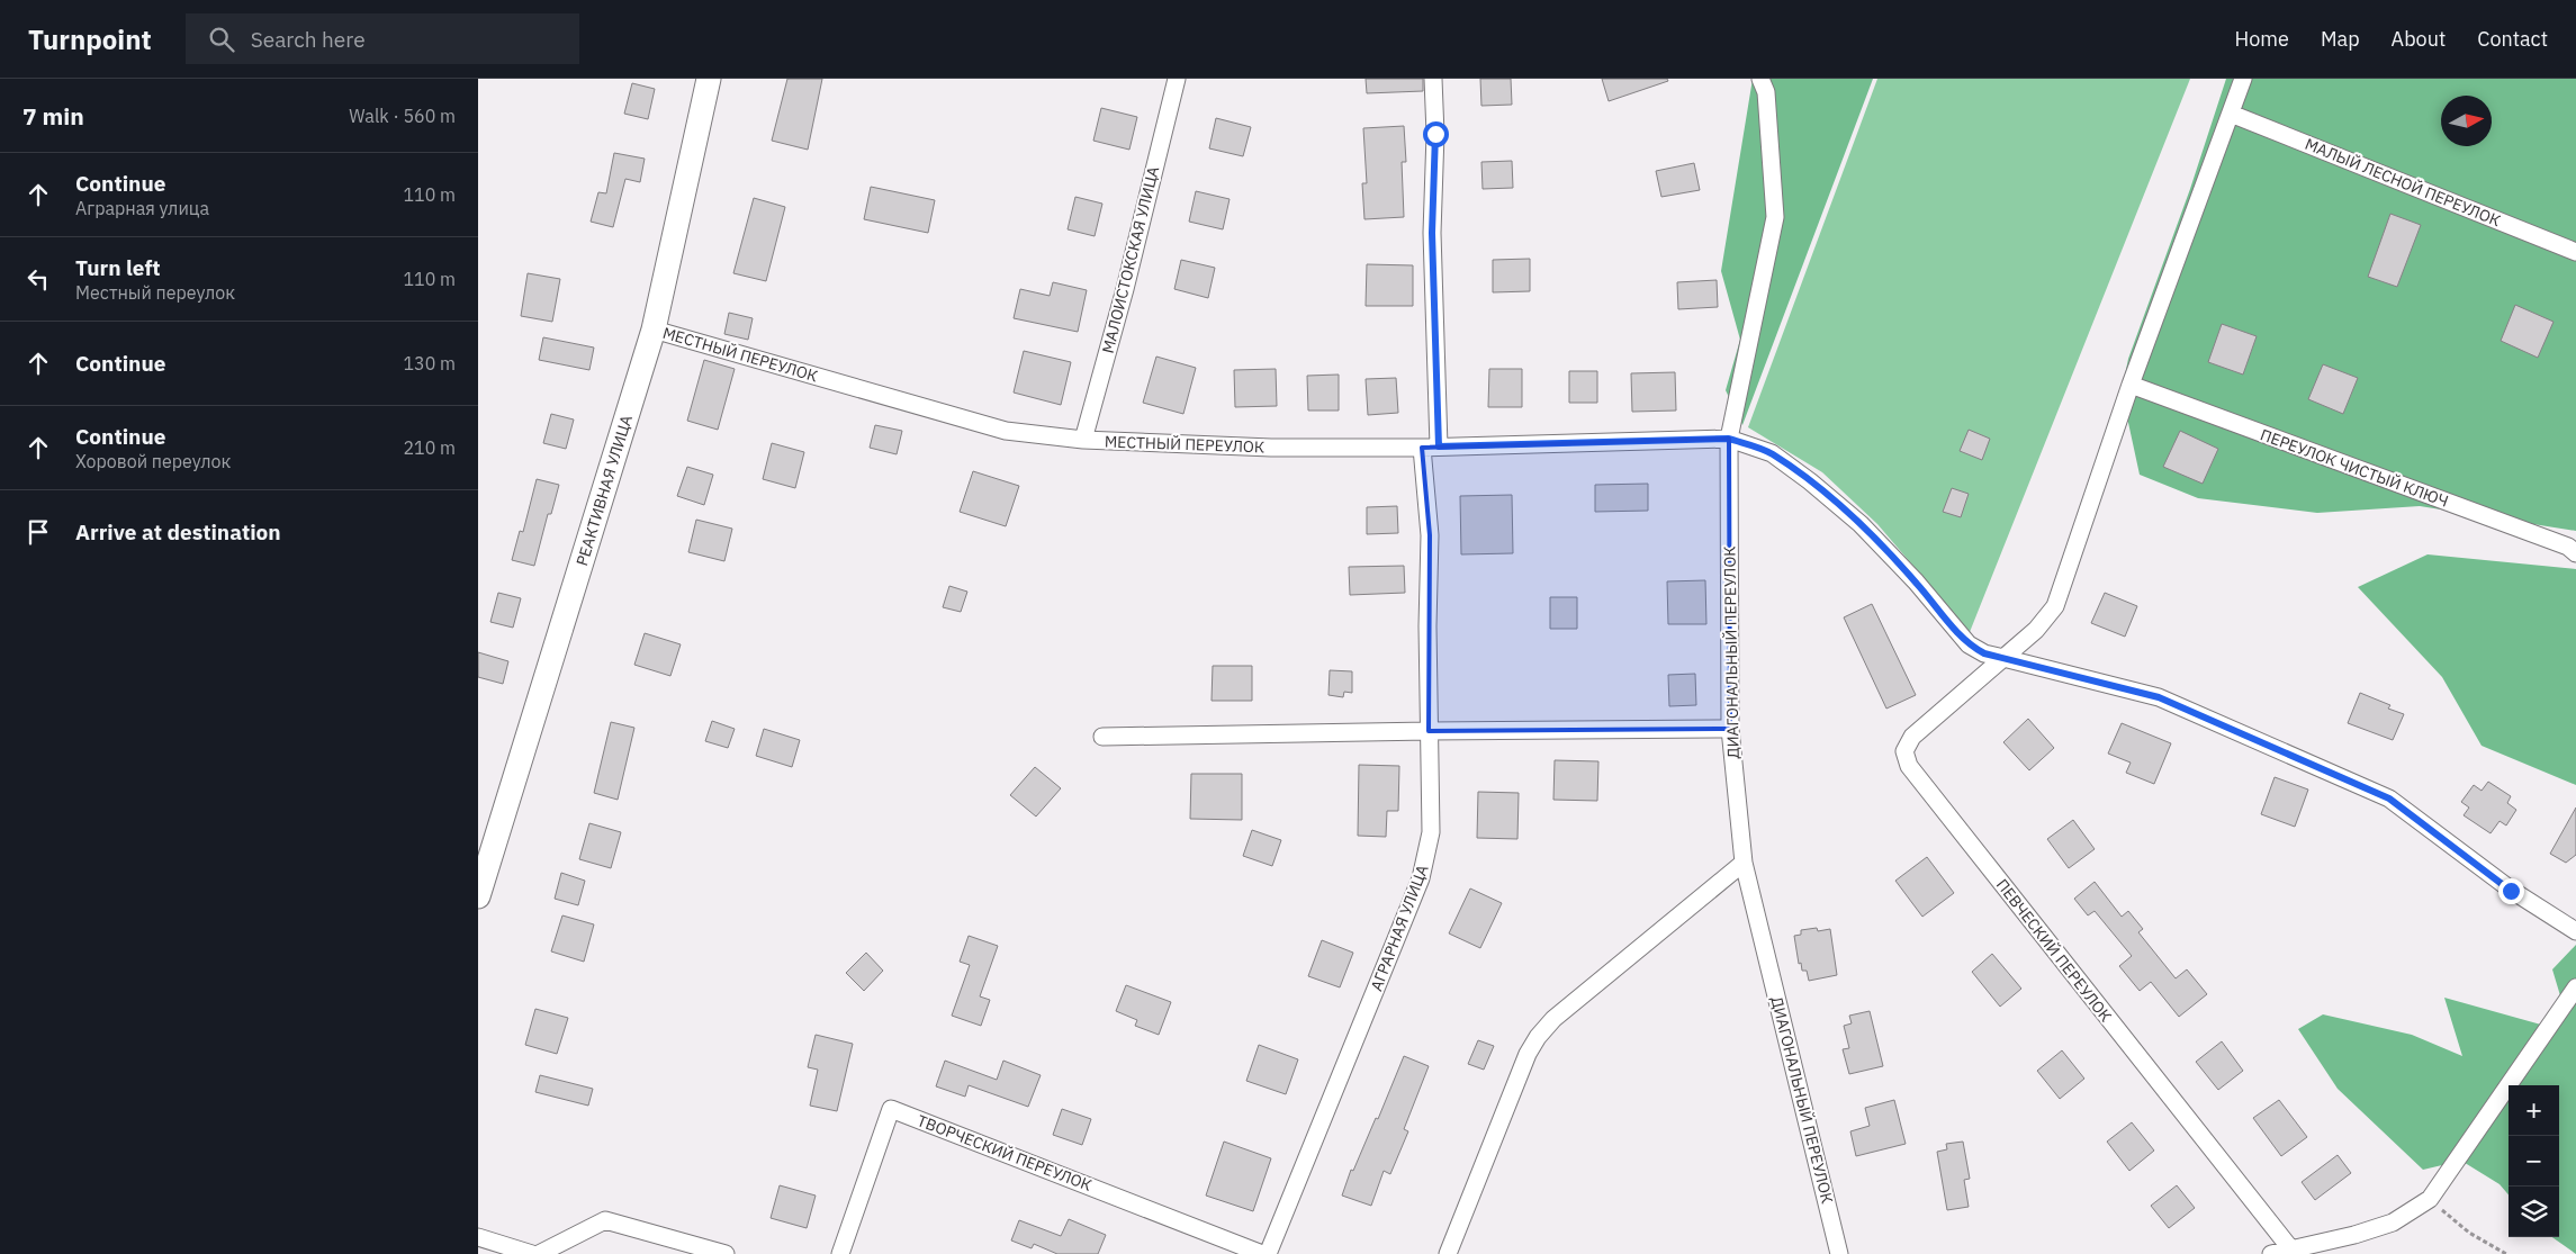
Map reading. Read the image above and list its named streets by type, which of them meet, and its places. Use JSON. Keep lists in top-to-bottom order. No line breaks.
{"streets":{"main road":["РЕАКТИВНАЯ УЛИЦА"],"street":["МАЛЫЙ ЛЕСНОЙ ПЕРЕУЛОК","МАЛОИСТОКСКАЯ УЛИЦА","МЕСТНЫЙ ПЕРЕУЛОК","ПЕРЕУЛОК ЧИСТЫЙ КЛЮЧ","ДИАГОНАЛЬНЫЙ ПЕРЕУЛОК","АГРАРНАЯ УЛИЦА","ПЕВЧЕСКИЙ ПЕРЕУЛОК","ТВОРЧЕСКИЙ ПЕРЕУЛОК"]},"crossings":[["МАЛЫЙ ЛЕСНОЙ ПЕРЕУЛОК","ПЕВЧЕСКИЙ ПЕРЕУЛОК"],["МАЛОИСТОКСКАЯ УЛИЦА","МЕСТНЫЙ ПЕРЕУЛОК"],["МЕСТНЫЙ ПЕРЕУЛОК","РЕАКТИВНАЯ УЛИЦА"],["МЕСТНЫЙ ПЕРЕУЛОК","ДИАГОНАЛЬНЫЙ ПЕРЕУЛОК"],["МЕСТНЫЙ ПЕРЕУЛОК","АГРАРНАЯ УЛИЦА"],["ПЕРЕУЛОК ЧИСТЫЙ КЛЮЧ","ПЕВЧЕСКИЙ ПЕРЕУЛОК"]],"north":"right","page":{"header":"Turnpoint","search":"Search here","nav":["Home","Map","About","Contact"],"heading":["7 min","Walk · 560 m"],"list":[["Continue","Аграрная улица","110 m"],["Turn left","Местный переулок","110 m"],["Continue","130 m"],["Continue","Хоровой переулок","210 m"],"Arrive at destination"],"map_buttons":["+","−"]}}
